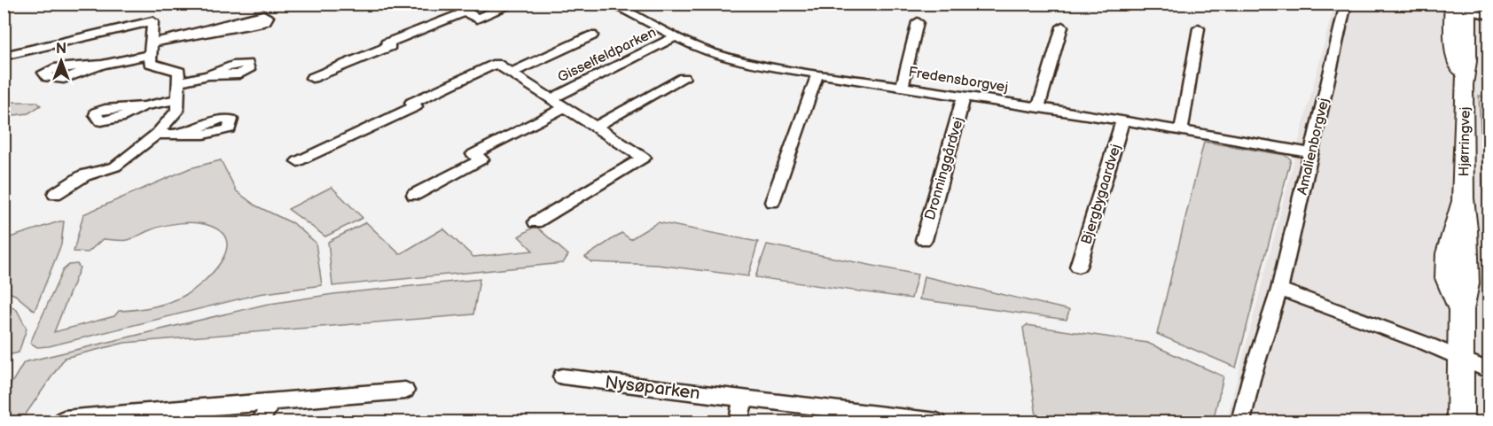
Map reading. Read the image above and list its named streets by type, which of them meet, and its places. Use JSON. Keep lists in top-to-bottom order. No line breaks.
{"streets":{"main road":["Hjørringvej"],"street":["Gisselfeldparken","Fredensborgvej","Amalienborgvej","Dronninggårdvej","Bjergbygaardvej","Nysøparken"]},"crossings":[["Gisselfeldparken","Fredensborgvej"],["Fredensborgvej","Amalienborgvej"],["Fredensborgvej","Dronninggårdvej"],["Fredensborgvej","Bjergbygaardvej"]],"north":"top"}
